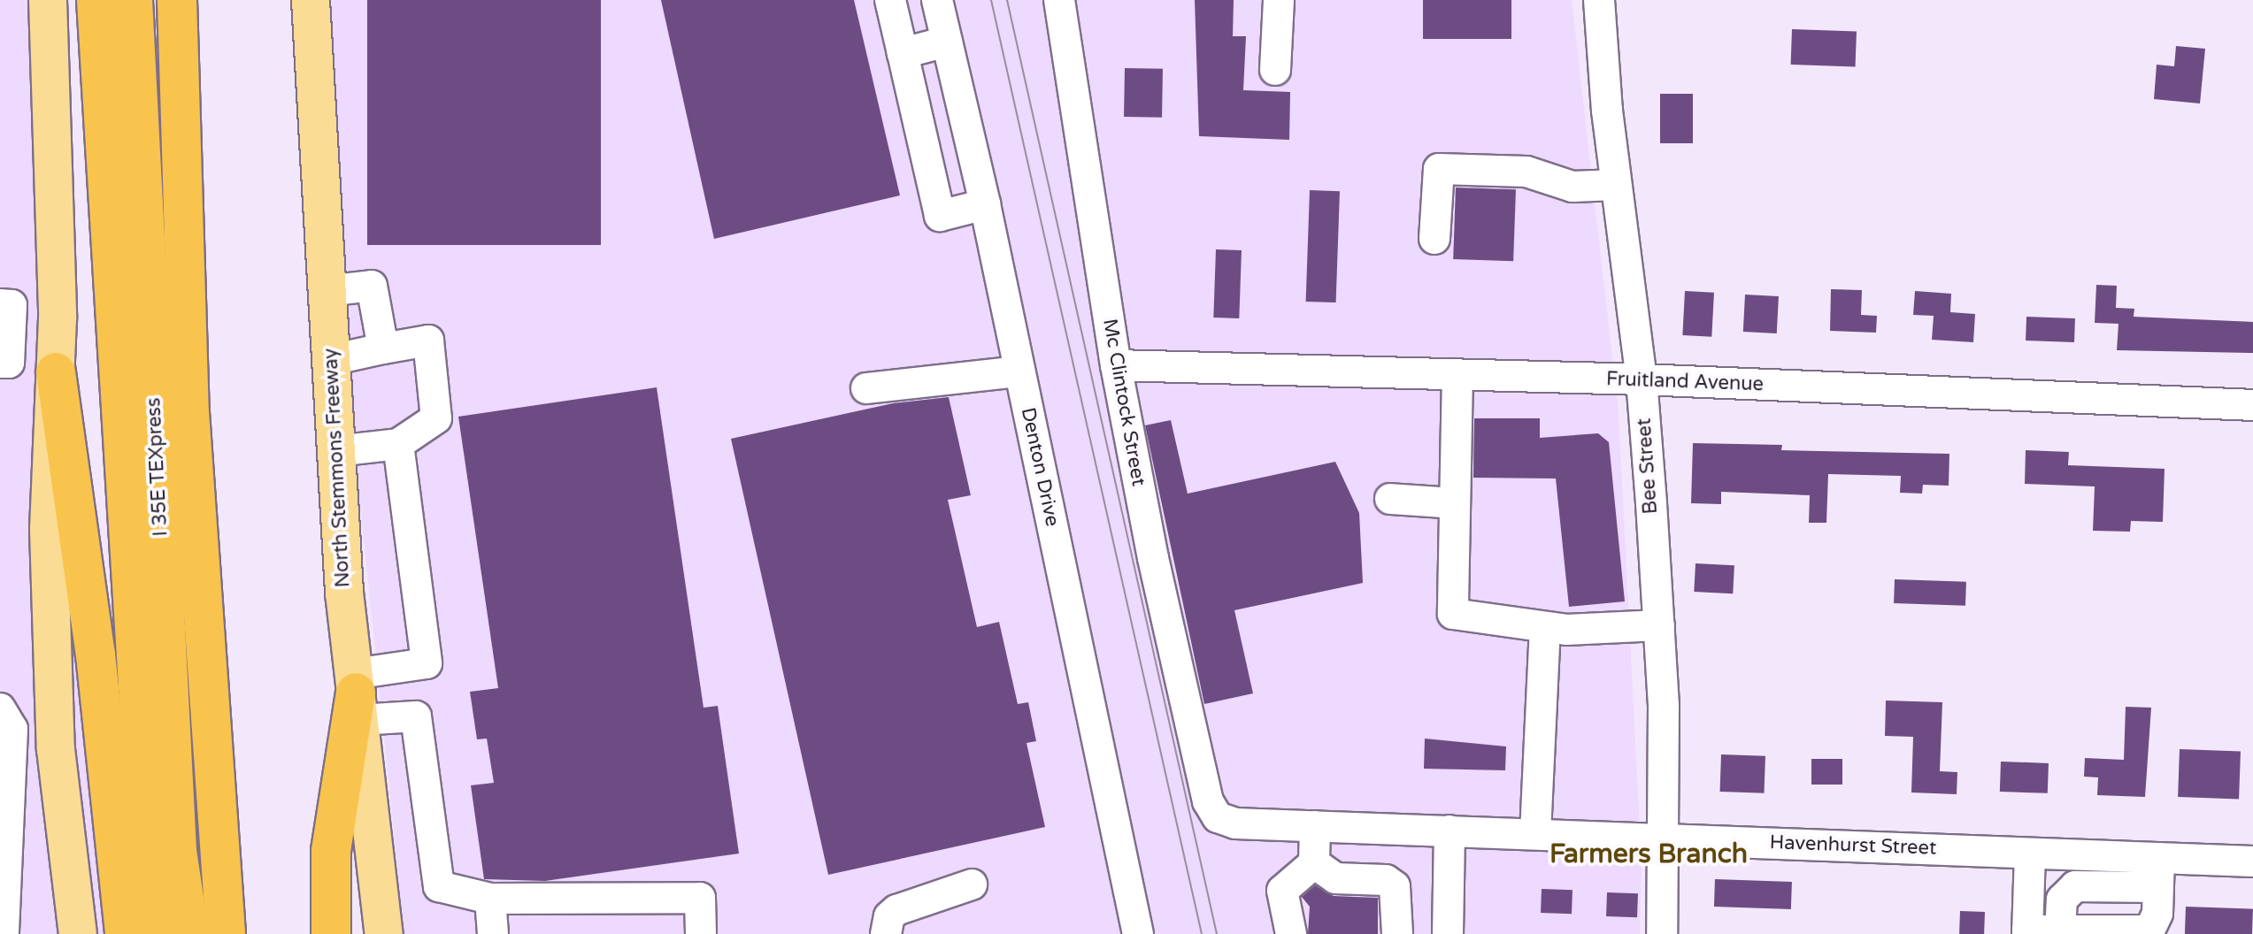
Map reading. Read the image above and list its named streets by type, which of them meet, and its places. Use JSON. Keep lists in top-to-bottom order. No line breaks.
{"streets":{"highway":["I 35E TEXpress"],"main road":["North Stemmons Freeway"],"street":["Fruitland Avenue","Mc Clintock Street","Bee Street","Denton Drive","Havenhurst Street"]},"crossings":[["Fruitland Avenue","Mc Clintock Street"],["Fruitland Avenue","Bee Street"],["Mc Clintock Street","Havenhurst Street"],["Bee Street","Havenhurst Street"]],"districts":["Farmers Branch"]}
